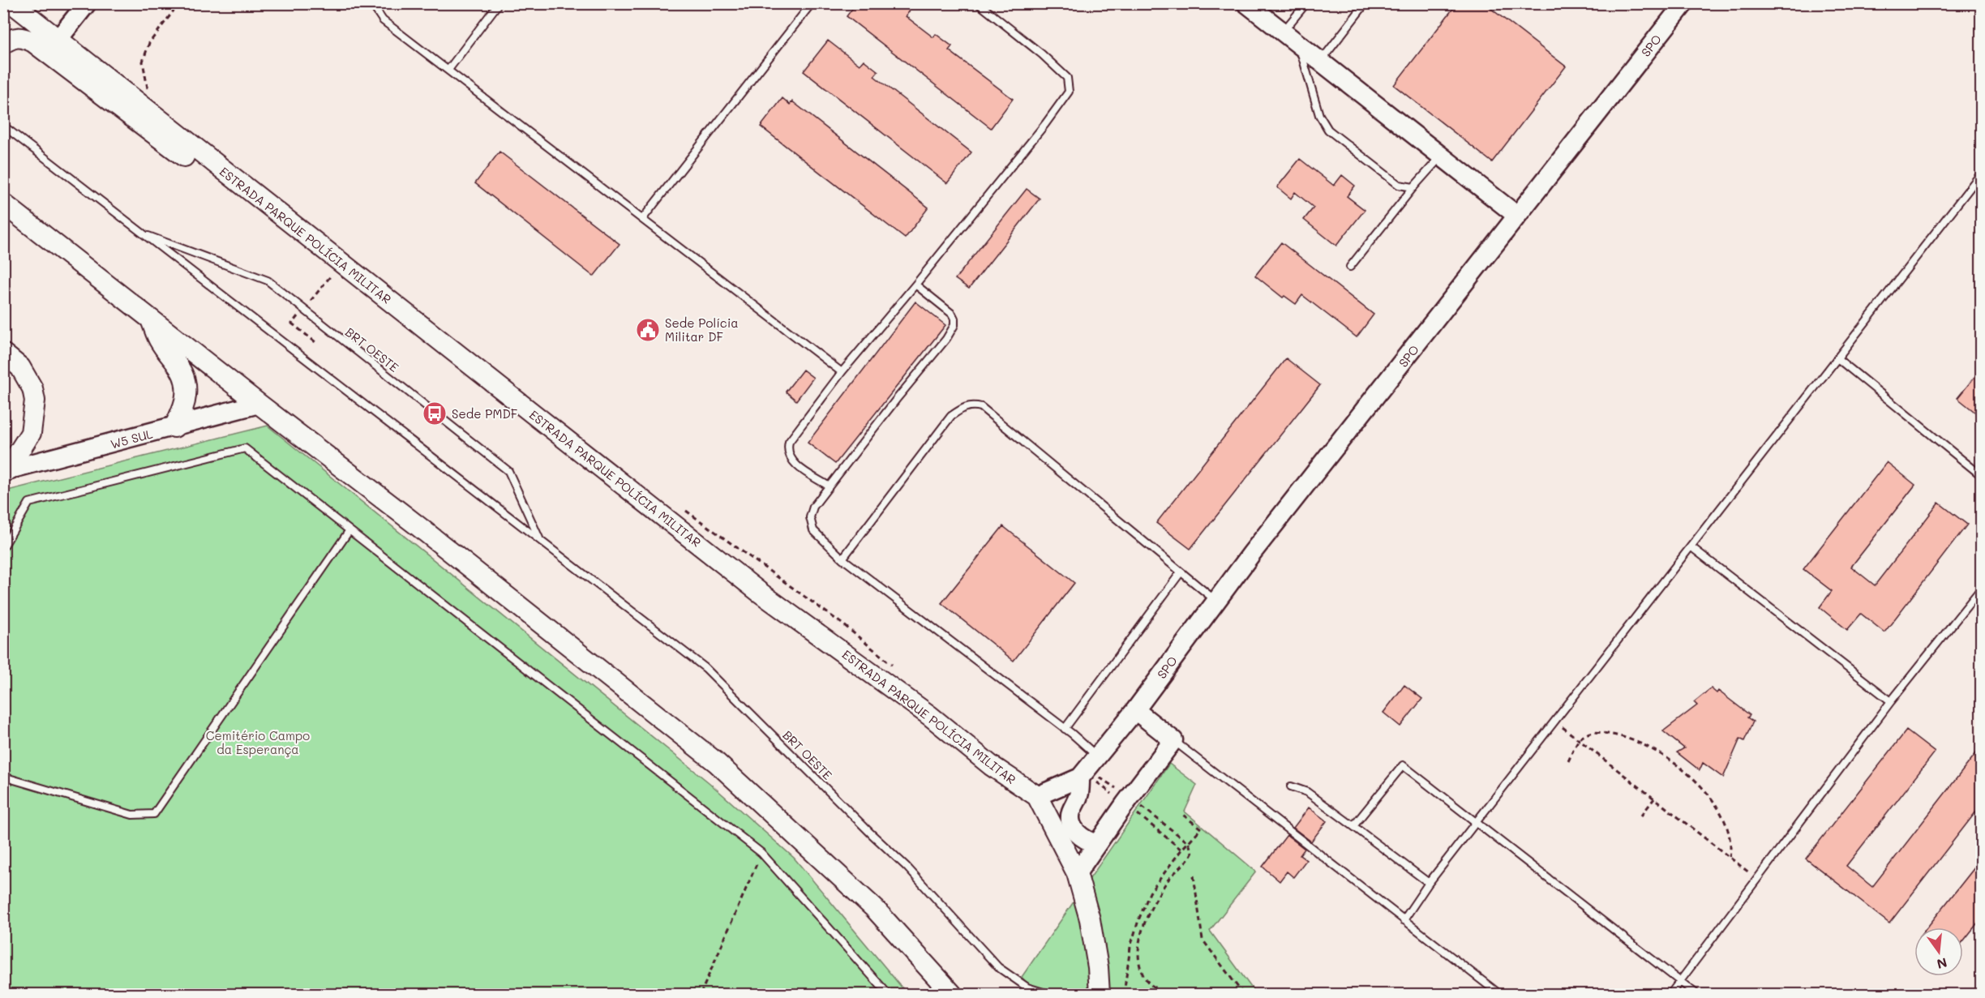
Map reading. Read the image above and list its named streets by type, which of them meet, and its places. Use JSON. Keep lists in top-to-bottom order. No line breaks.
{"streets":{"main road":["ESTRADA PARQUE POLÍCIA MILITAR"],"street":["SPO","W5 SUL"],"lane":["BRT OESTE"]},"crossings":[["SPO","ESTRADA PARQUE POLÍCIA MILITAR"]],"parks":["Cemitério Campo da Esperança"],"places":{"public building":["Sede Polícia Militar DF"],"bus stop":["Sede PMDF"]},"north":"bottom"}
